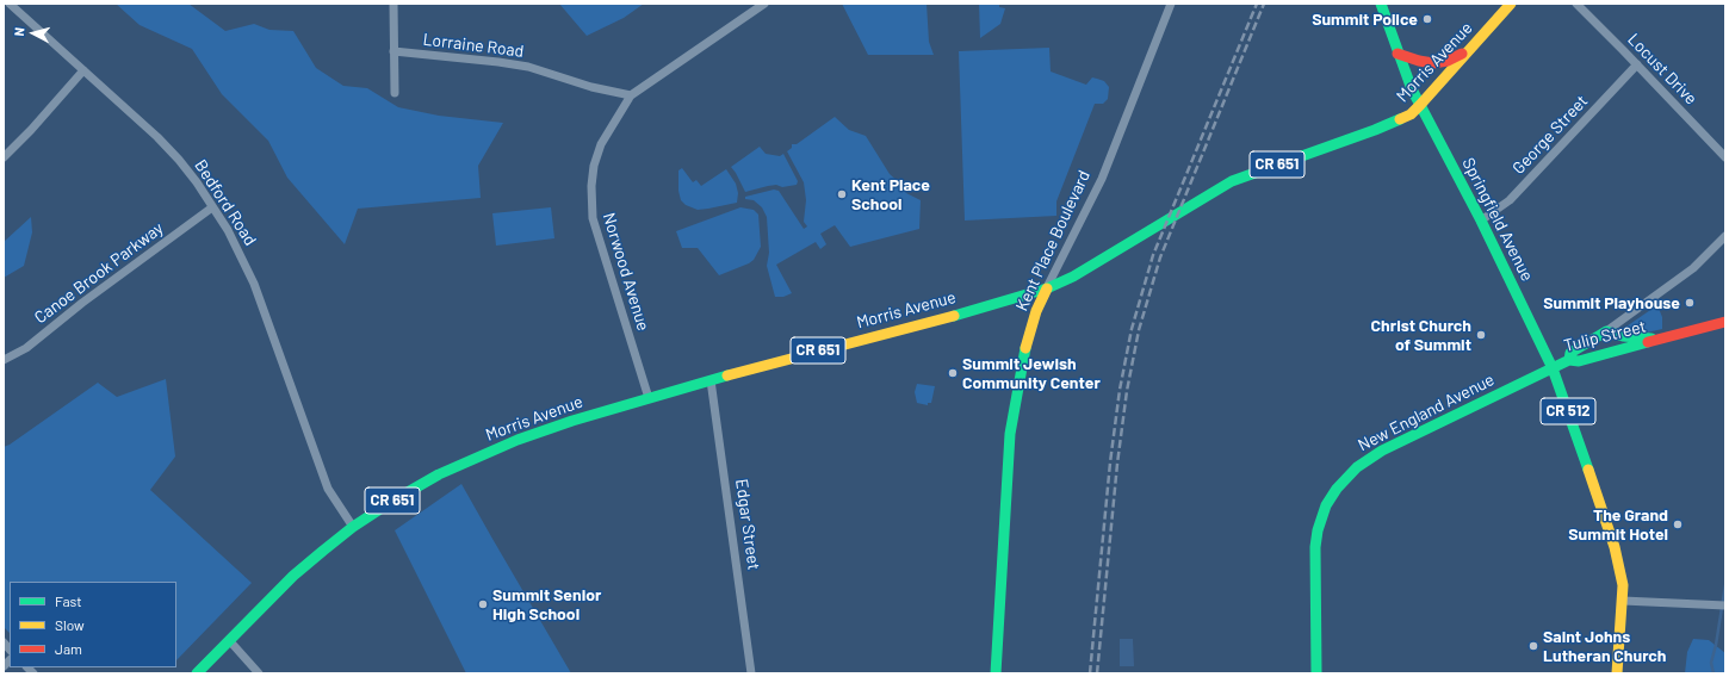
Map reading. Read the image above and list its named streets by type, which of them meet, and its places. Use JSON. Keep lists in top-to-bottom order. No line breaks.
{"streets":{"main road":["Morris Avenue","CR 651","Springfield Avenue","Kent Place Boulevard","Tulip Street","CR 512","New England Avenue"],"street":["Lorraine Road","Locust Drive","George Street","Bedford Road","Norwood Avenue","Canoe Brook Parkway","Edgar Street"]},"crossings":[["Lorraine Road","Norwood Avenue"],["Morris Avenue","Bedford Road"],["Morris Avenue","Springfield Avenue"],["Morris Avenue","Kent Place Boulevard"],["Morris Avenue","Norwood Avenue"],["Morris Avenue","Edgar Street"],["Locust Drive","George Street"],["George Street","Springfield Avenue"],["Bedford Road","Canoe Brook Parkway"],["Springfield Avenue","Tulip Street"],["Springfield Avenue","New England Avenue"],["Tulip Street","New England Avenue"]],"places":["Summit Police","Kent Place School","Summit Playhouse","Christ Church of Summit","Summit Jewish Community Center","The Grand Summit Hotel","Summit Senior High School","Saint Johns Lutheran Church"],"legend":["Fast","Slow","Jam"],"north":"left"}
